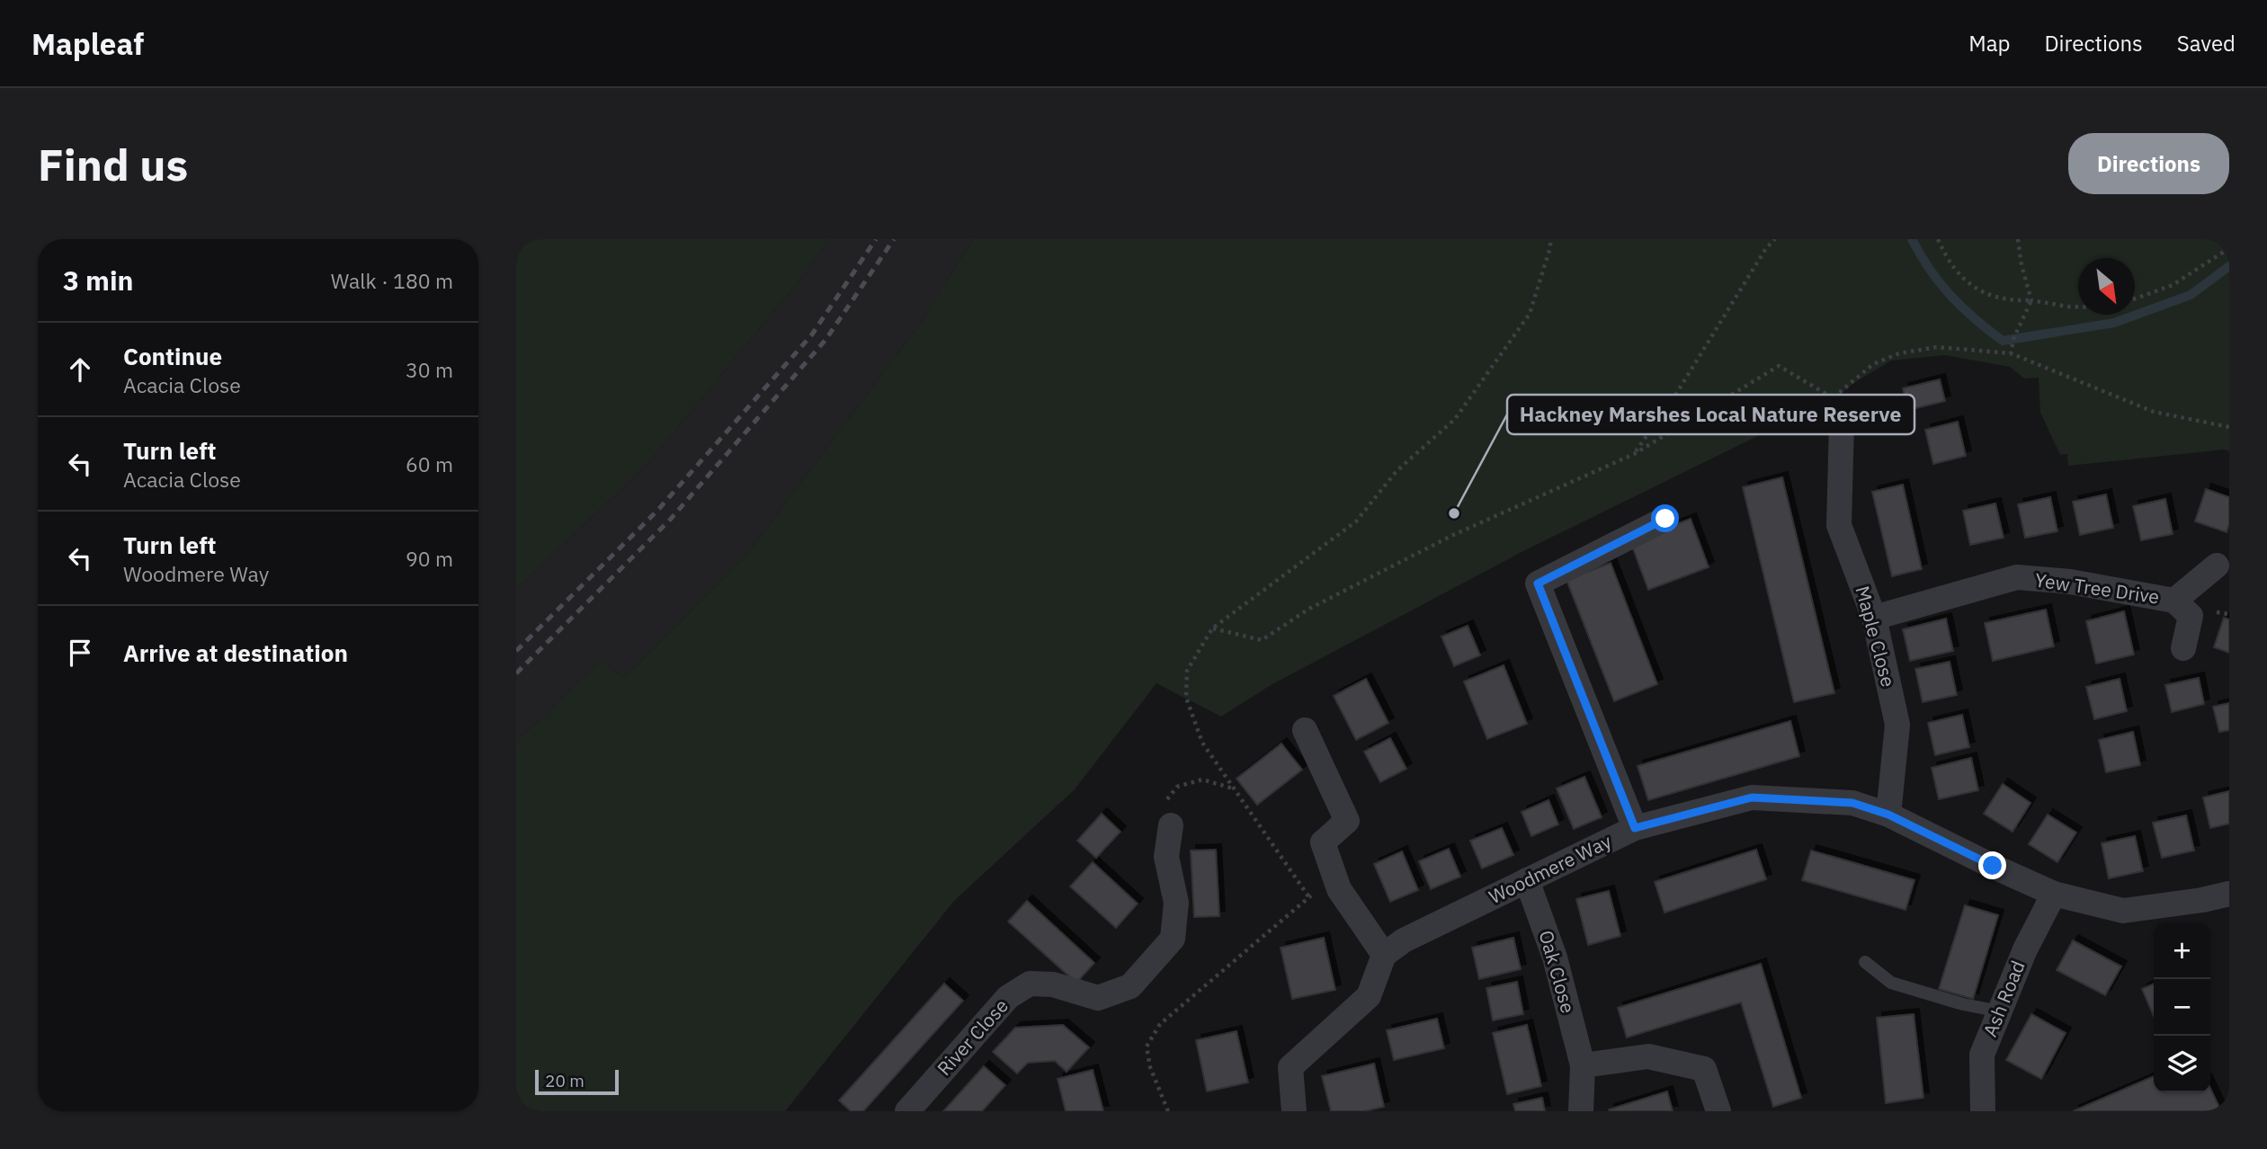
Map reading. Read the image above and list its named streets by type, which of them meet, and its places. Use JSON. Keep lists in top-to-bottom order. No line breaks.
{"streets":{"street":["Yew Tree Drive","Maple Close","Woodmere Way","Oak Close","Ash Road","River Close"]},"crossings":[["Yew Tree Drive","Maple Close"],["Maple Close","Woodmere Way"],["Woodmere Way","Oak Close"],["Woodmere Way","Ash Road"]],"places":["Hackney Marshes Local Nature Reserve"],"scale_bar":"20 m","north":"bottom right","page":{"header":"Mapleaf","nav":["Map","Directions","Saved"],"buttons":"Directions","title":"Find us","heading":["3 min","Walk · 180 m"],"list":[["Continue","Acacia Close","30 m"],["Turn left","Acacia Close","60 m"],["Turn left","Woodmere Way","90 m"],"Arrive at destination"],"map_buttons":["+","−"],"scale":"20 m"}}
